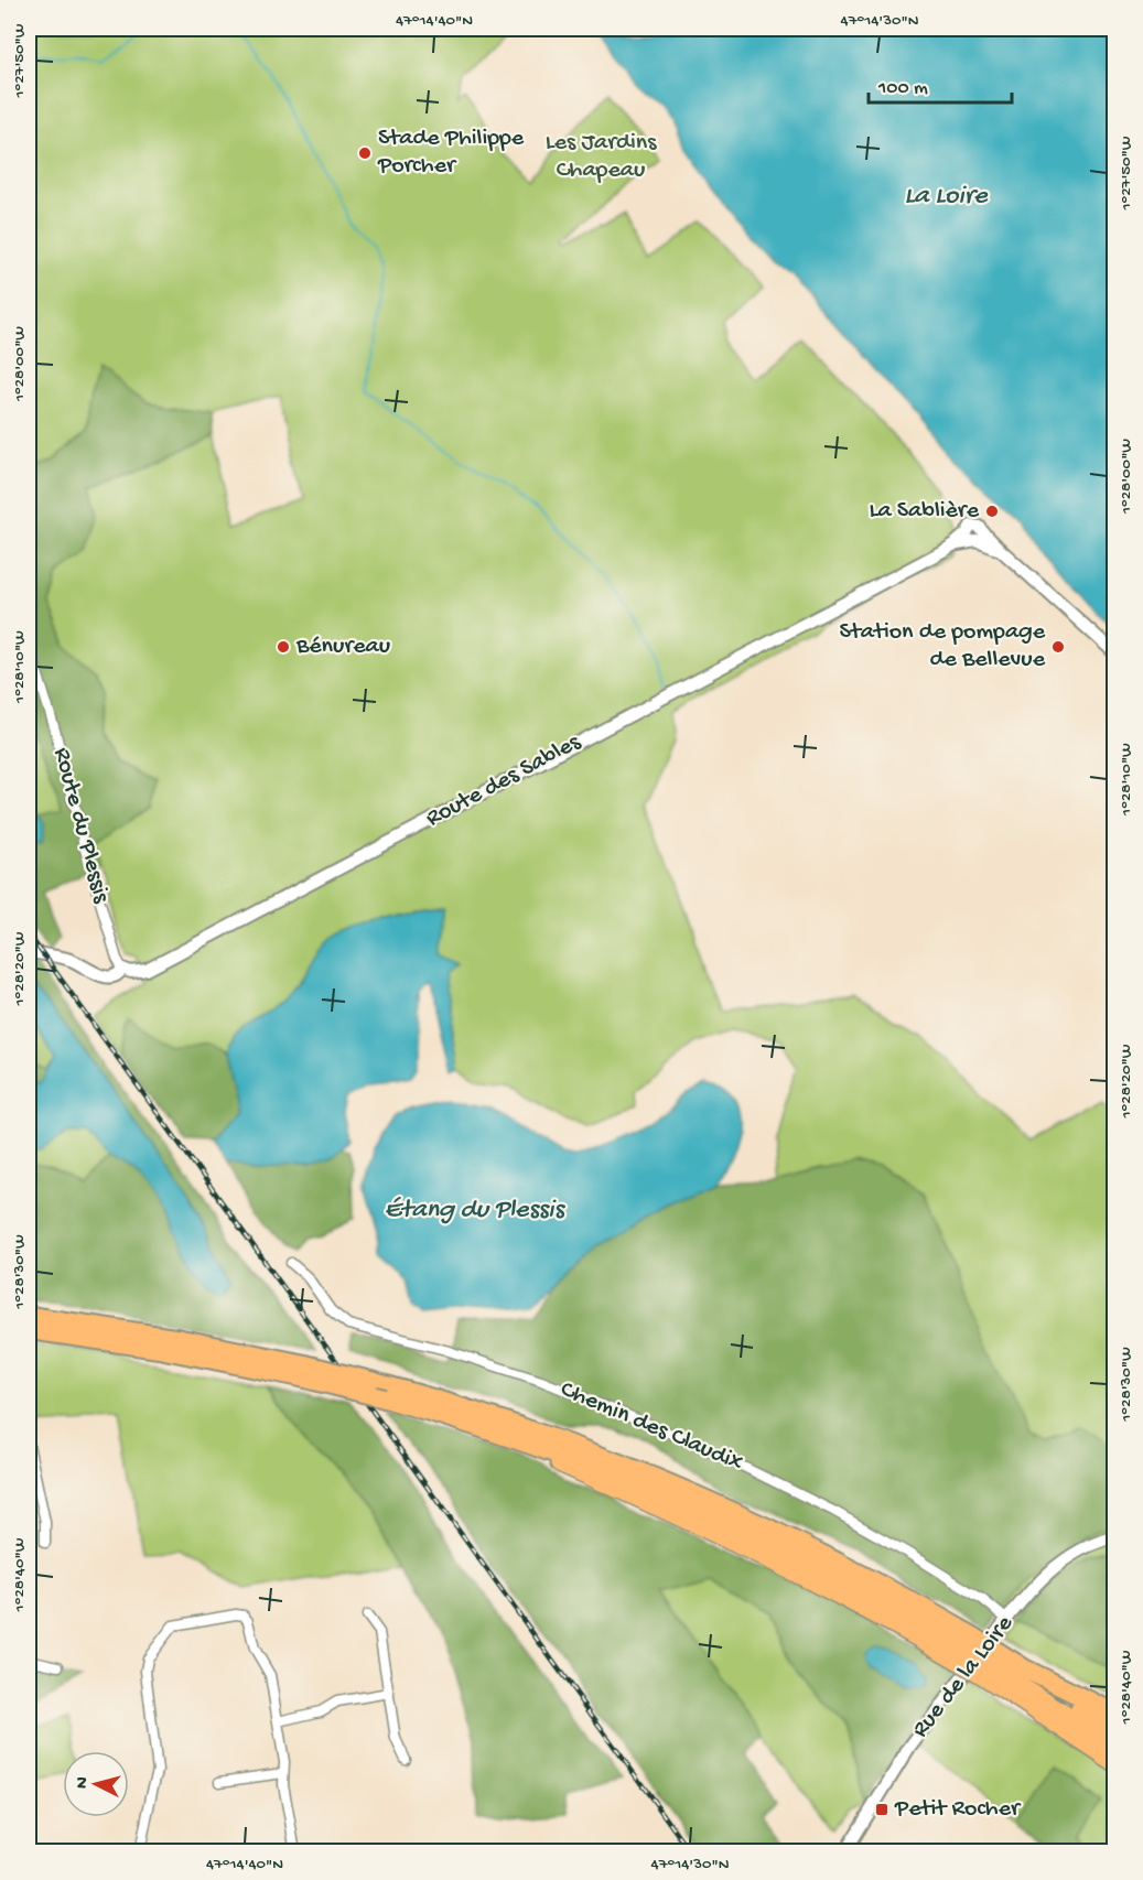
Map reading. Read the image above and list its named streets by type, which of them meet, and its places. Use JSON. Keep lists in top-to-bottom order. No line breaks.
{"streets":{"street":["Route des Sables","Route du Plessis","Chemin des Claudix","Rue de la Loire"]},"crossings":[["Route des Sables","Route du Plessis"],["Chemin des Claudix","Rue de la Loire"]],"water":["La Loire","Étang du Plessis"],"parks":["Les Jardins Chapeau"],"places":{"other":["Stade Philippe Porcher","La Sablière","Bénureau","Station de pompage de Bellevue"],"transit":["Petit Rocher"]},"scale_bar":"100 m","north":"left","coordinates":["47°14'40\"N","47°14'30\"N","1°27'50\"W","1°28'00\"W","1°28'10\"W","1°28'20\"W","1°28'30\"W","1°28'40\"W"]}
